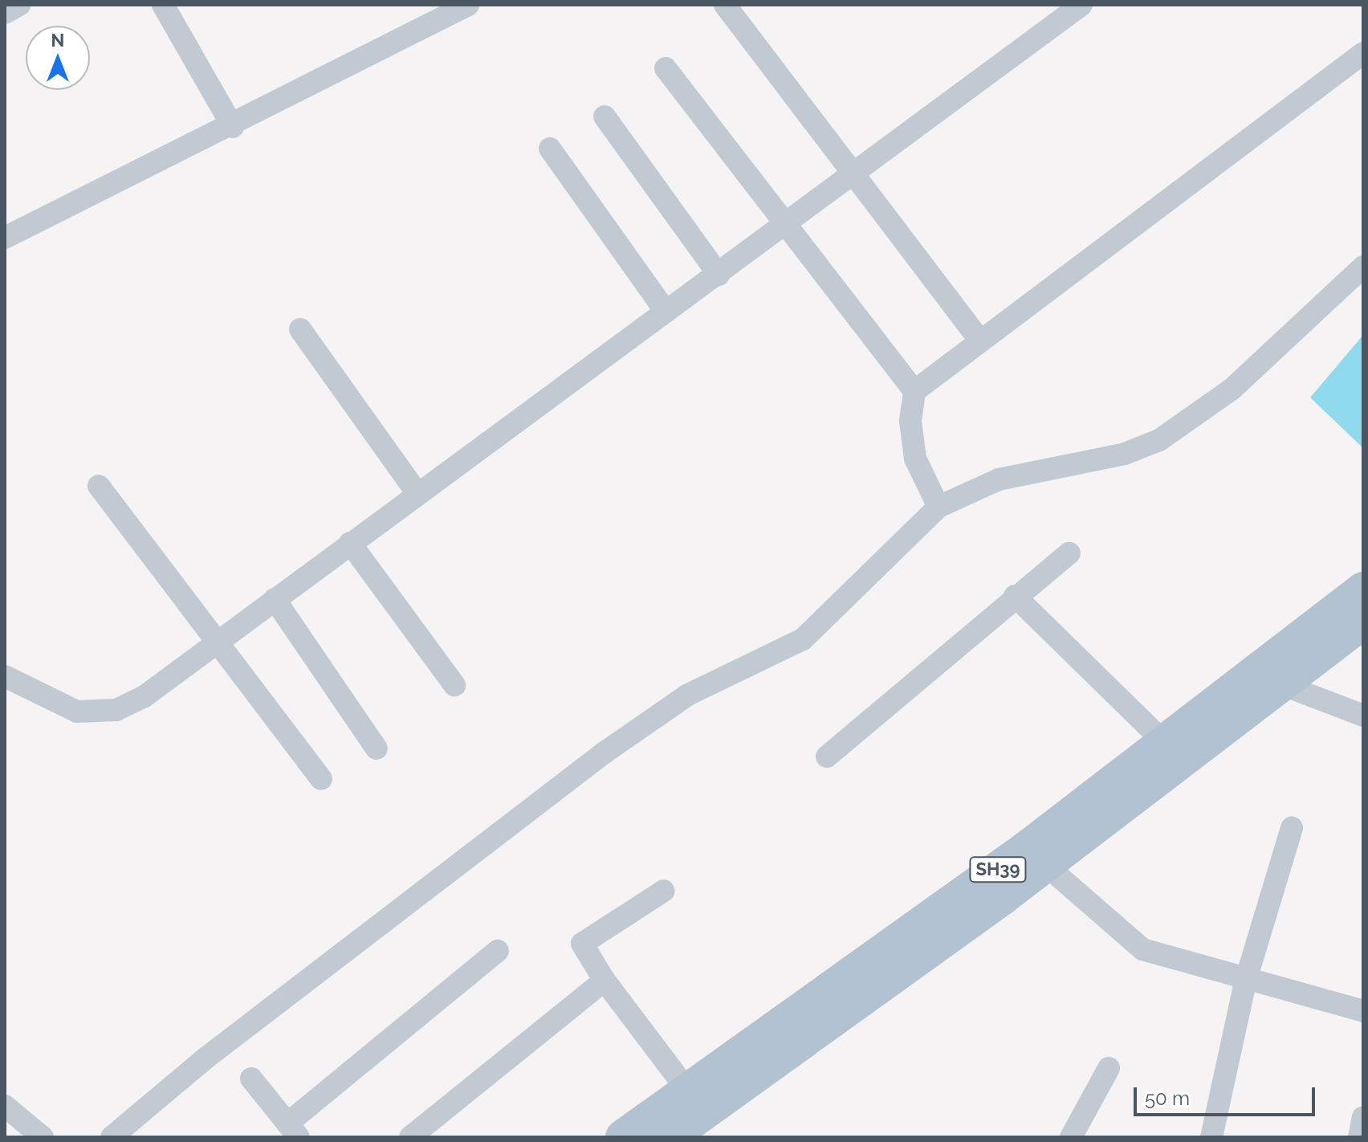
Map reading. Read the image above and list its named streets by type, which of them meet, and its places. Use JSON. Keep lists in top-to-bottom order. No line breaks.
{"streets":{"main road":["SH39"]},"scale_bar":"50 m","north":"top"}
